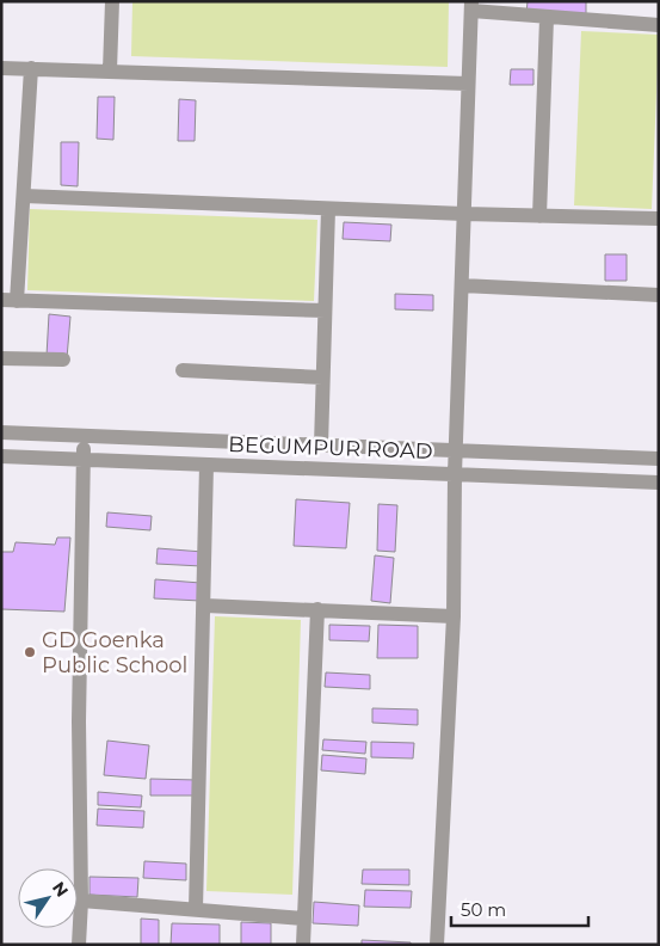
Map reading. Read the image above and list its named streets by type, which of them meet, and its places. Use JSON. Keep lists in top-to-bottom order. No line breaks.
{"streets":{"street":["BEGUMPUR ROAD"]},"places":["GD Goenka Public School"],"scale_bar":"50 m","north":"top right"}
